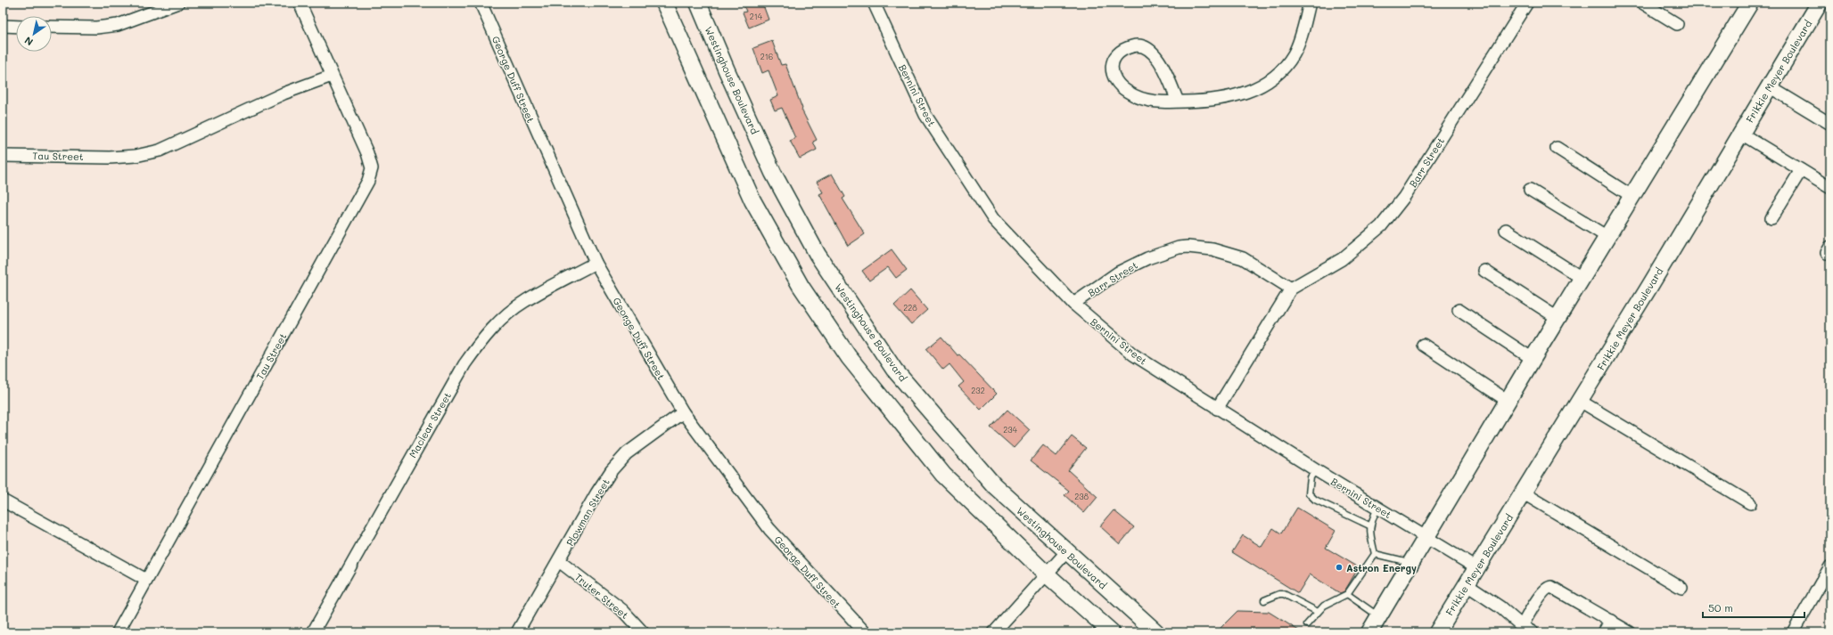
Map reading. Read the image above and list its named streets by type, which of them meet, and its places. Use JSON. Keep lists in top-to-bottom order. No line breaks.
{"streets":{"street":["Frikkie Meyer Boulevard","George Duff Street","Westinghouse Boulevard","Bernini Street","Tau Street","Barr Street","Maclear Street","Plowman Street","Truter Street"]},"crossings":[["Frikkie Meyer Boulevard","Bernini Street"],["George Duff Street","Maclear Street"],["George Duff Street","Plowman Street"],["Bernini Street","Barr Street"],["Plowman Street","Truter Street"]],"places":["Astron Energy"],"house_numbers":["214","216","228","232","234","238"],"scale_bar":"50 m","north":"bottom left"}
